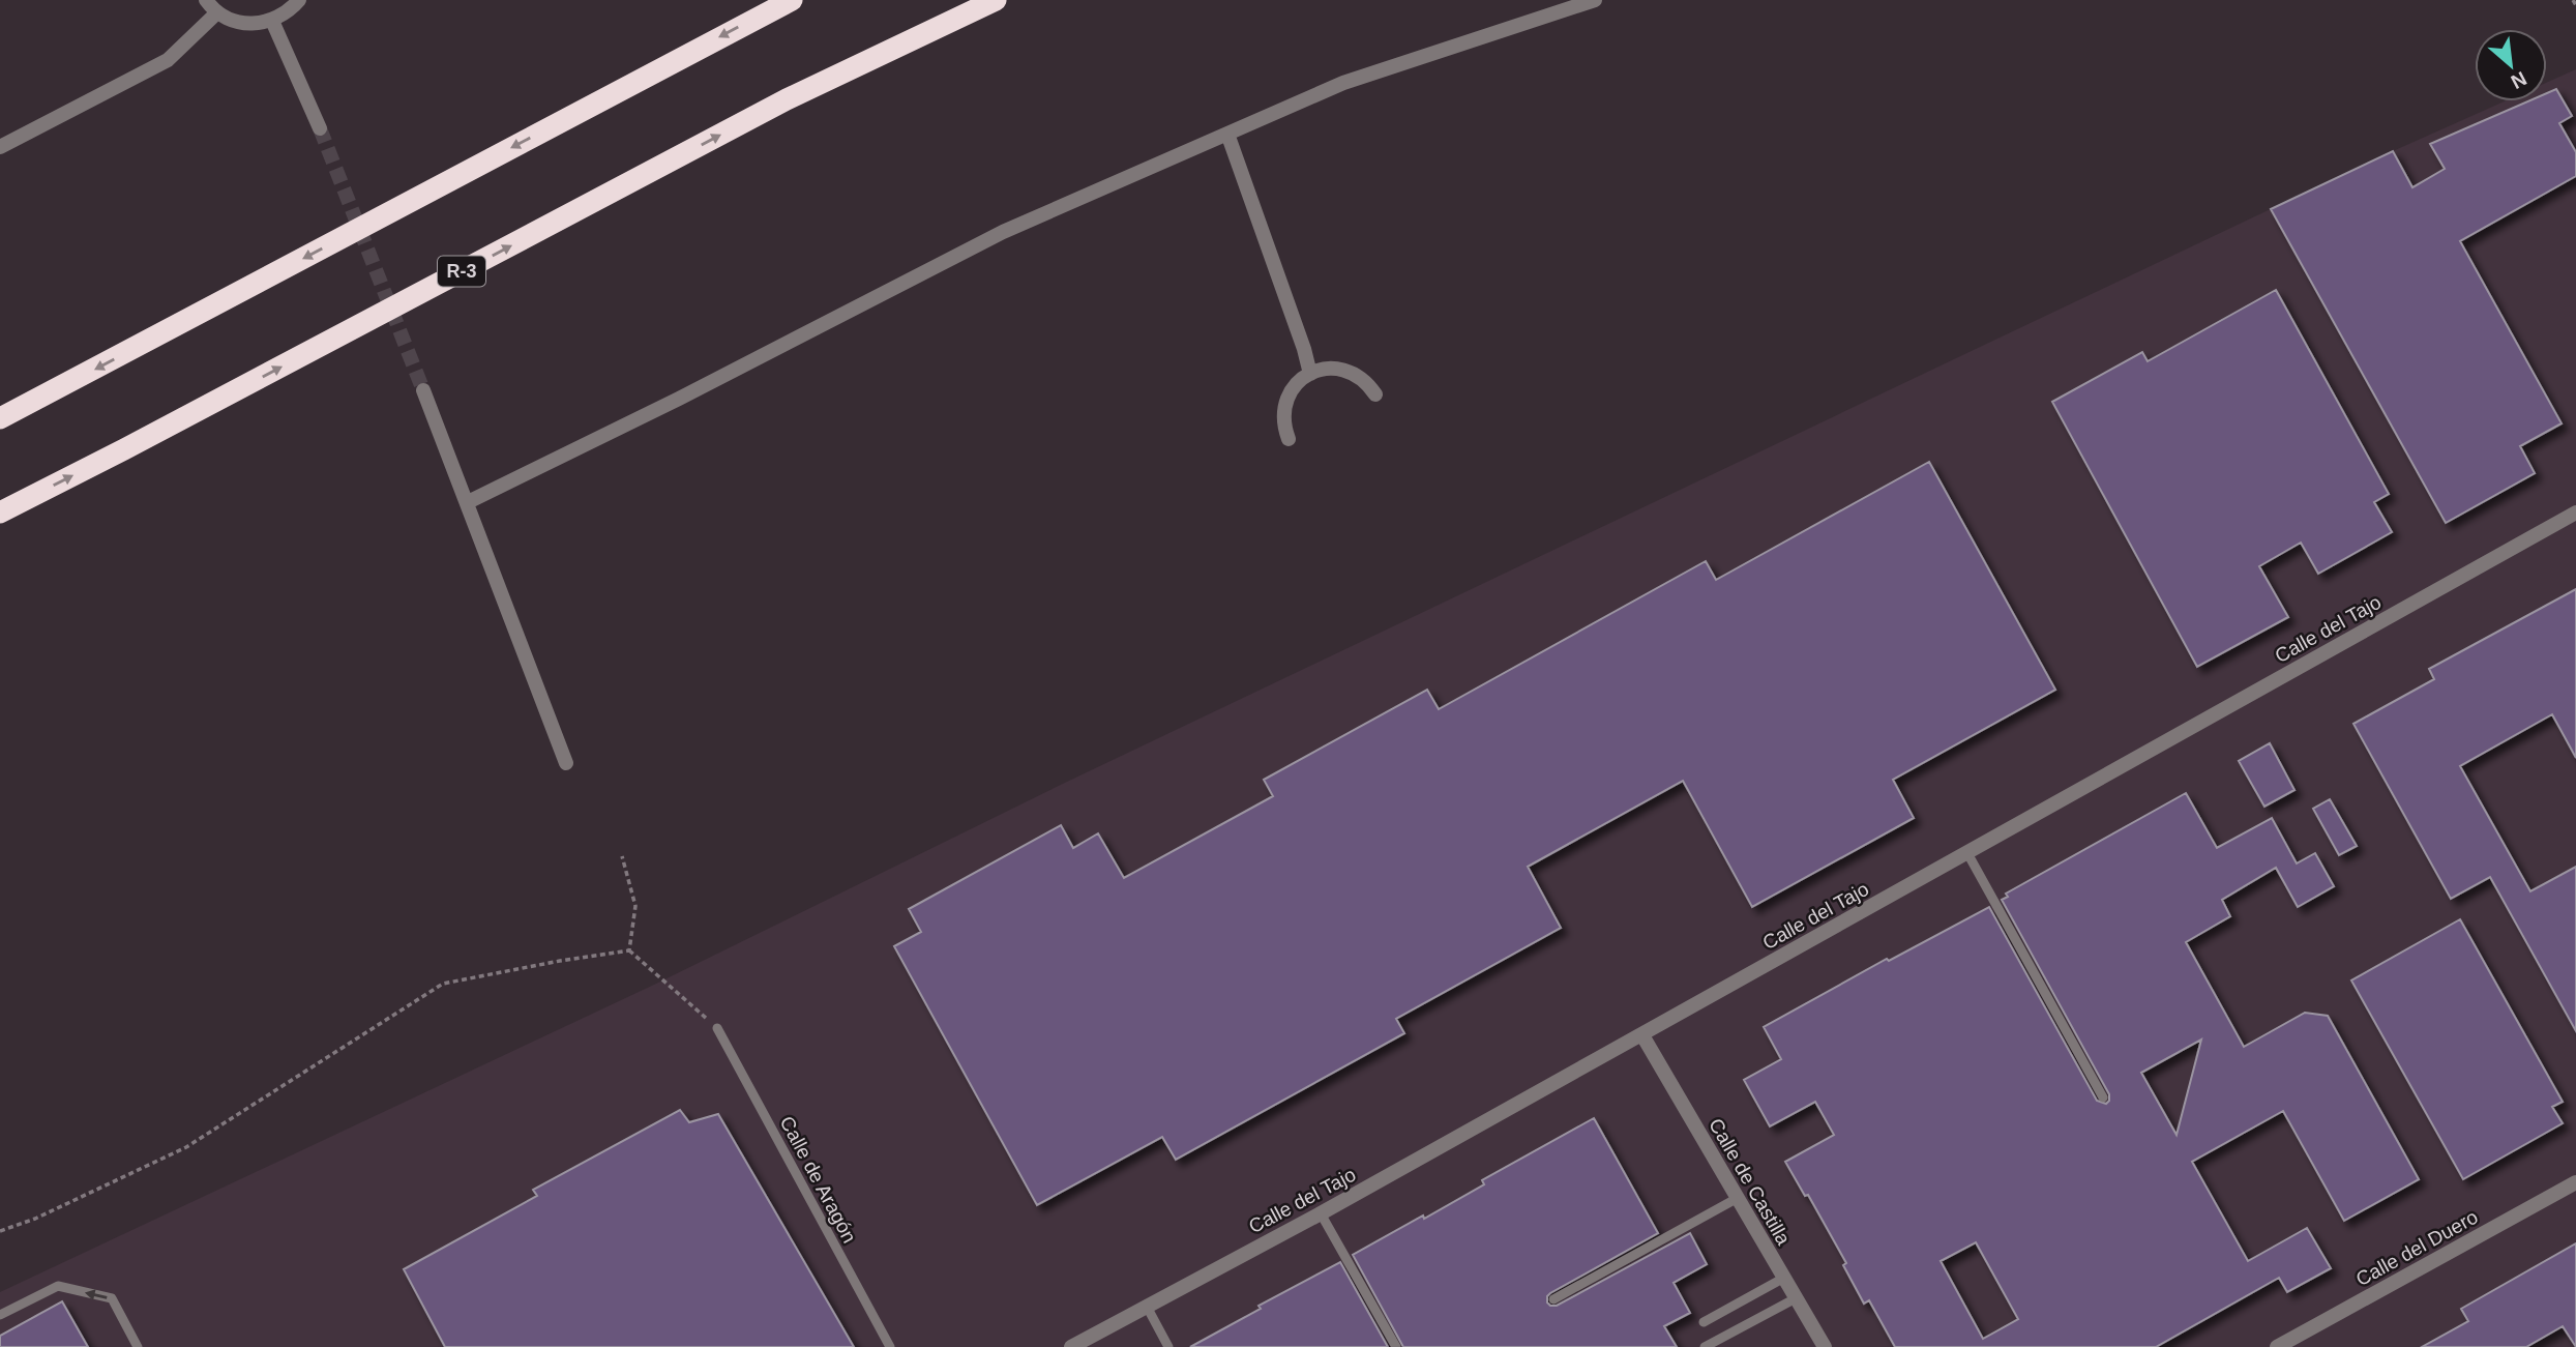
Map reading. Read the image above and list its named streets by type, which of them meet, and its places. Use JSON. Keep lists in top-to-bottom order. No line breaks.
{"streets":{"highway":["R-3"],"street":["Calle del Tajo","Calle de Castilla","Calle del Duero"],"lane":["Calle de Aragón"]},"crossings":[["Calle del Tajo","Calle de Castilla"]],"north":"bottom right"}
